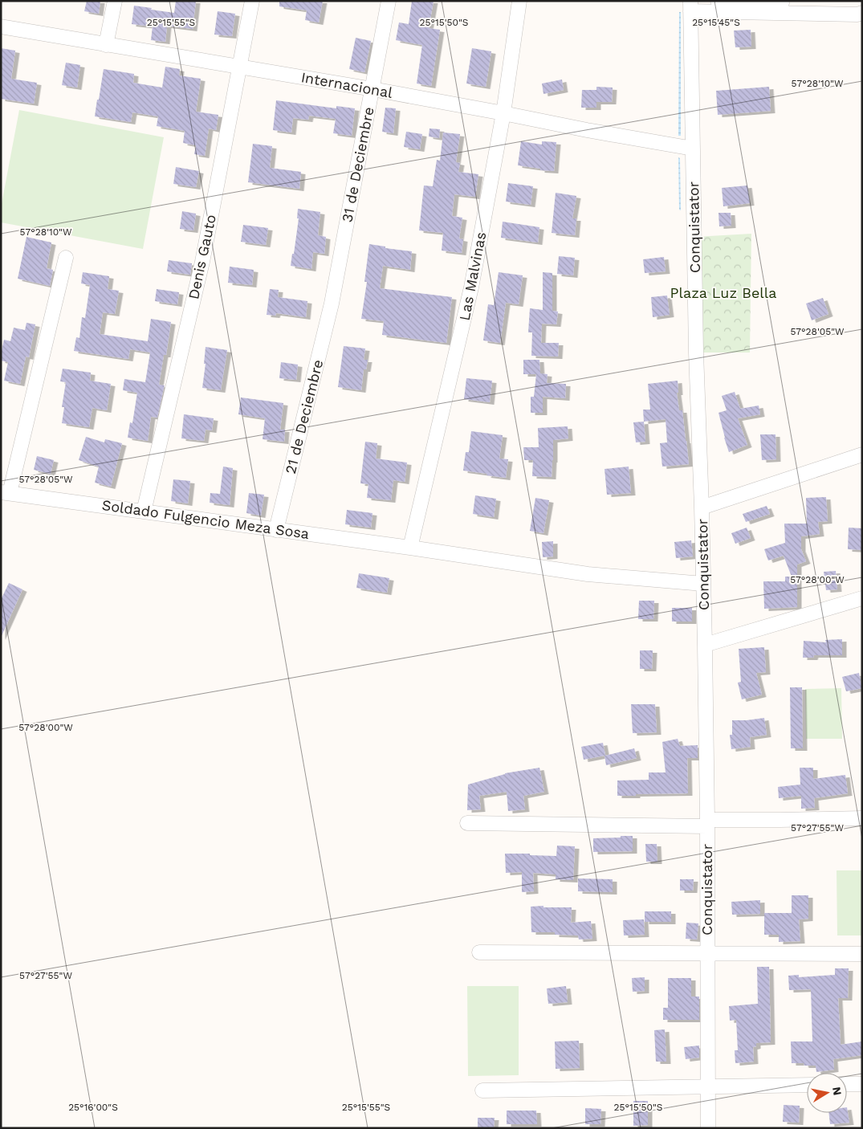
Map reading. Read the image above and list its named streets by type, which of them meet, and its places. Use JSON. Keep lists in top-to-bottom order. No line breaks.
{"streets":{"street":["Internacional","31 de Deciembre","Conquistator","Denis Gauto","Las Malvinas","21 de Deciembre","Soldado Fulgencio Meza Sosa"]},"crossings":[["Internacional","31 de Deciembre"],["Internacional","Conquistator"],["Internacional","Denis Gauto"],["Internacional","Las Malvinas"],["31 de Deciembre","21 de Deciembre"],["Conquistator","Soldado Fulgencio Meza Sosa"],["Denis Gauto","Soldado Fulgencio Meza Sosa"],["Las Malvinas","Soldado Fulgencio Meza Sosa"],["21 de Deciembre","Soldado Fulgencio Meza Sosa"]],"parks":["Plaza Luz Bella"],"north":"right","coordinates":["25°15'55\"S","25°15'50\"S","25°15'45\"S","57°28'10\"W","57°28'05\"W","57°28'00\"W","57°27'55\"W","25°16'00\"S"]}
